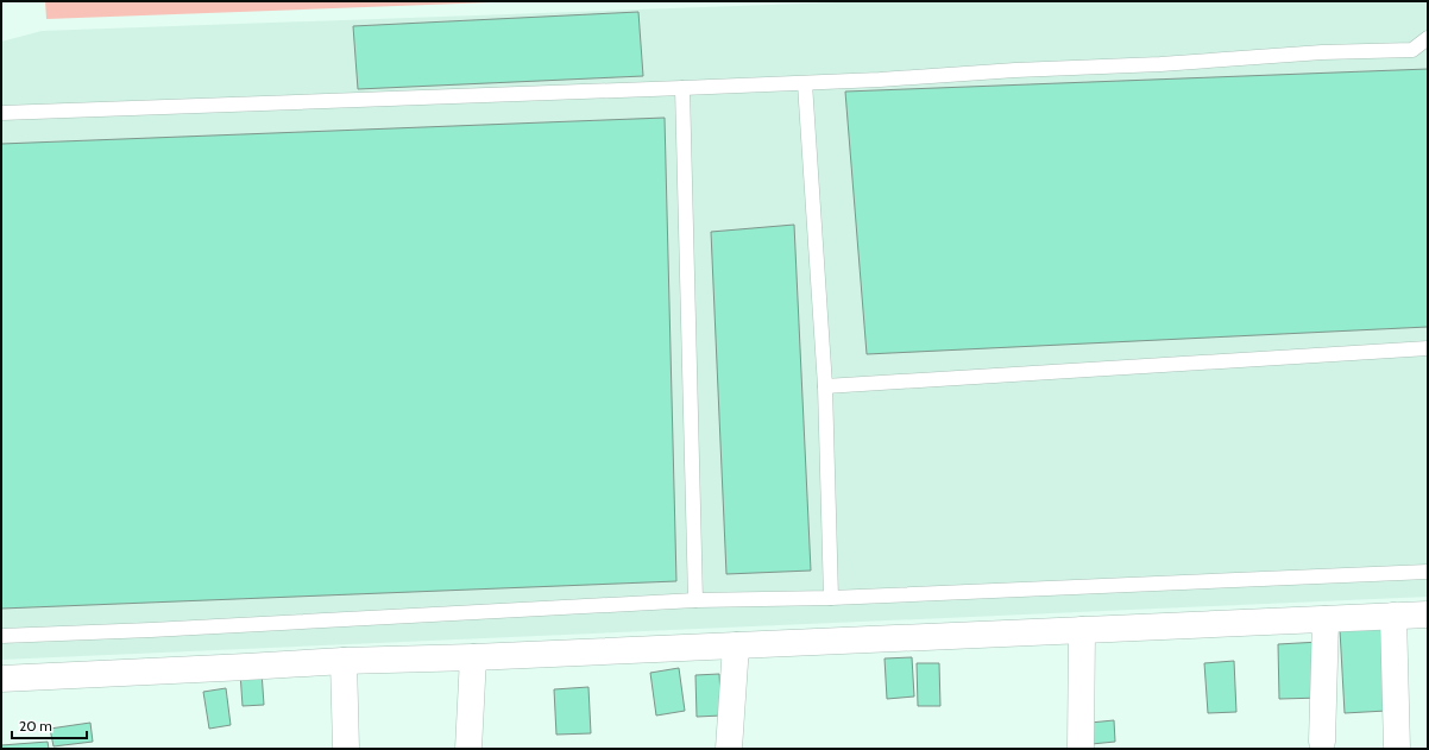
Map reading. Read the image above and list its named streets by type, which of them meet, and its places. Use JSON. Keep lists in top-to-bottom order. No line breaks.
{"scale_bar":"20 m"}
